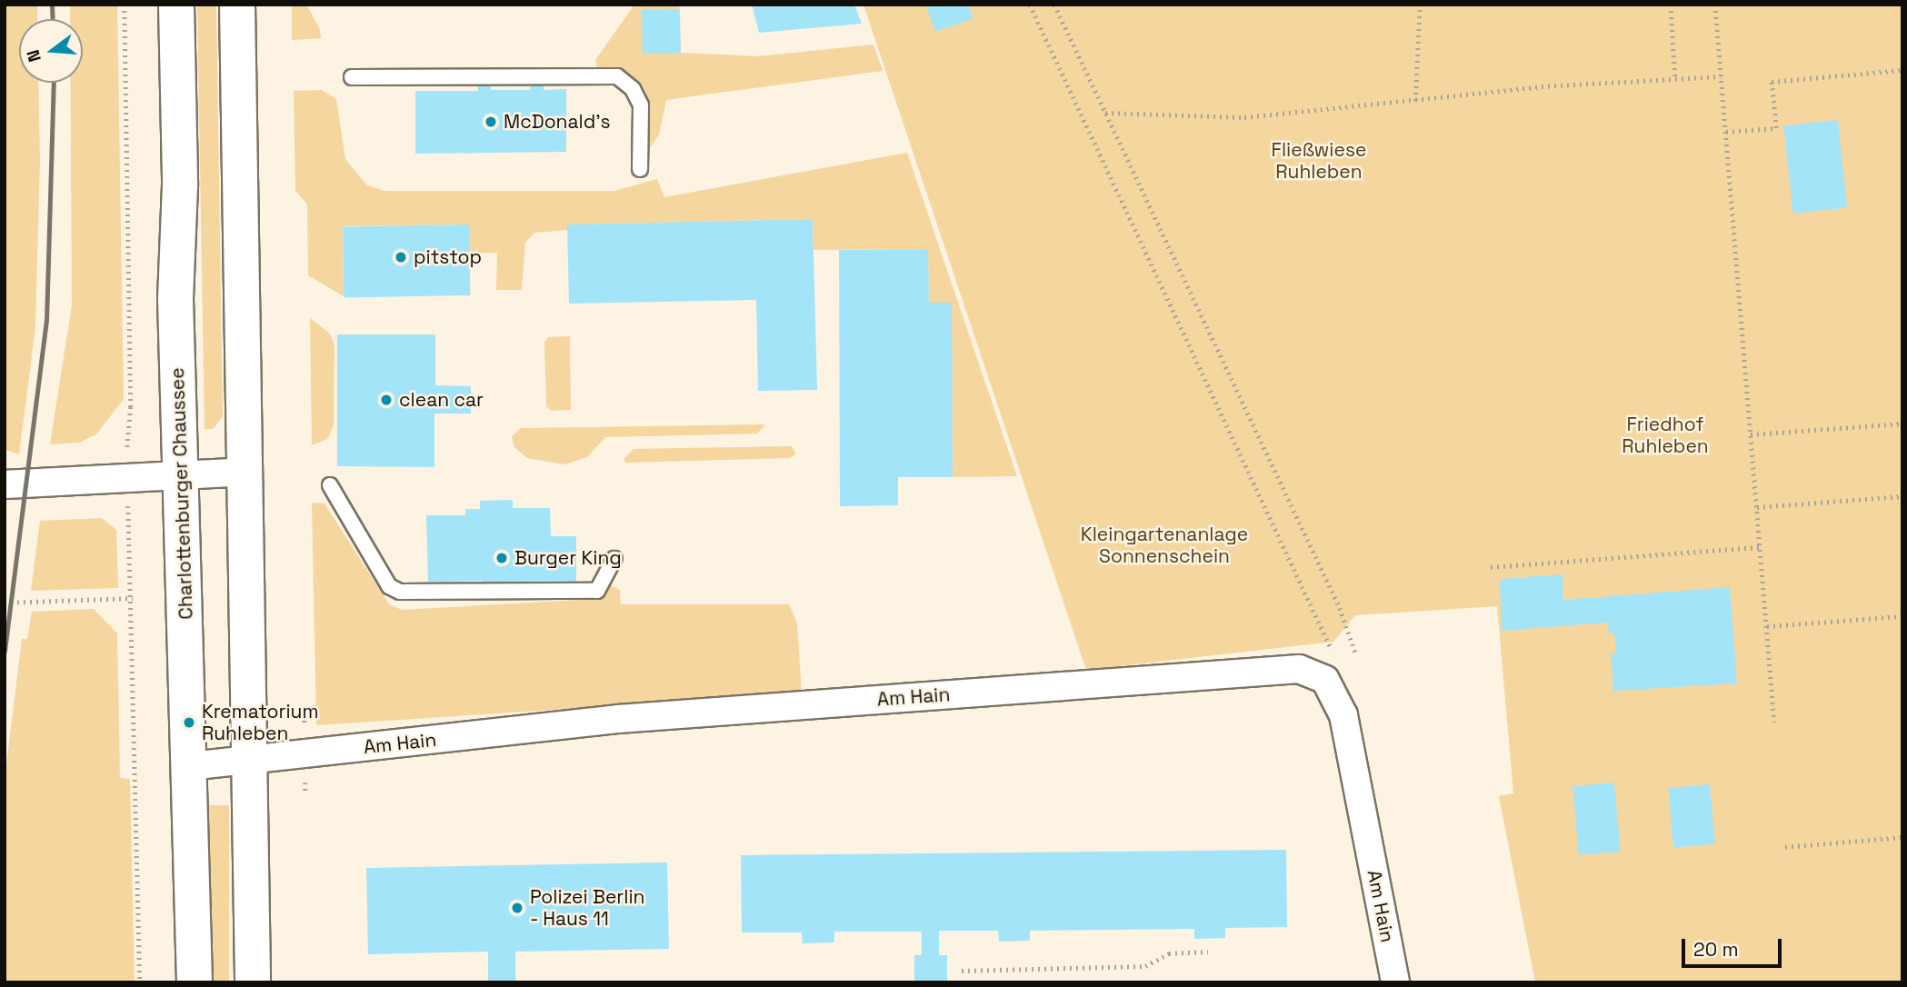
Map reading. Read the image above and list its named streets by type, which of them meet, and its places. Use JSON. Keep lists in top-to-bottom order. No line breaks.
{"streets":{"main road":["Charlottenburger Chaussee"],"street":["Am Hain"]},"crossings":[["Charlottenburger Chaussee","Am Hain"]],"parks":["Fließwiese Ruhleben","Friedhof Ruhleben","Kleingartenanlage Sonnenschein"],"places":["McDonald's","pitstop","clean car","Burger King","Krematorium Ruhleben","Polizei Berlin - Haus 11"],"scale_bar":"20 m","north":"left"}
